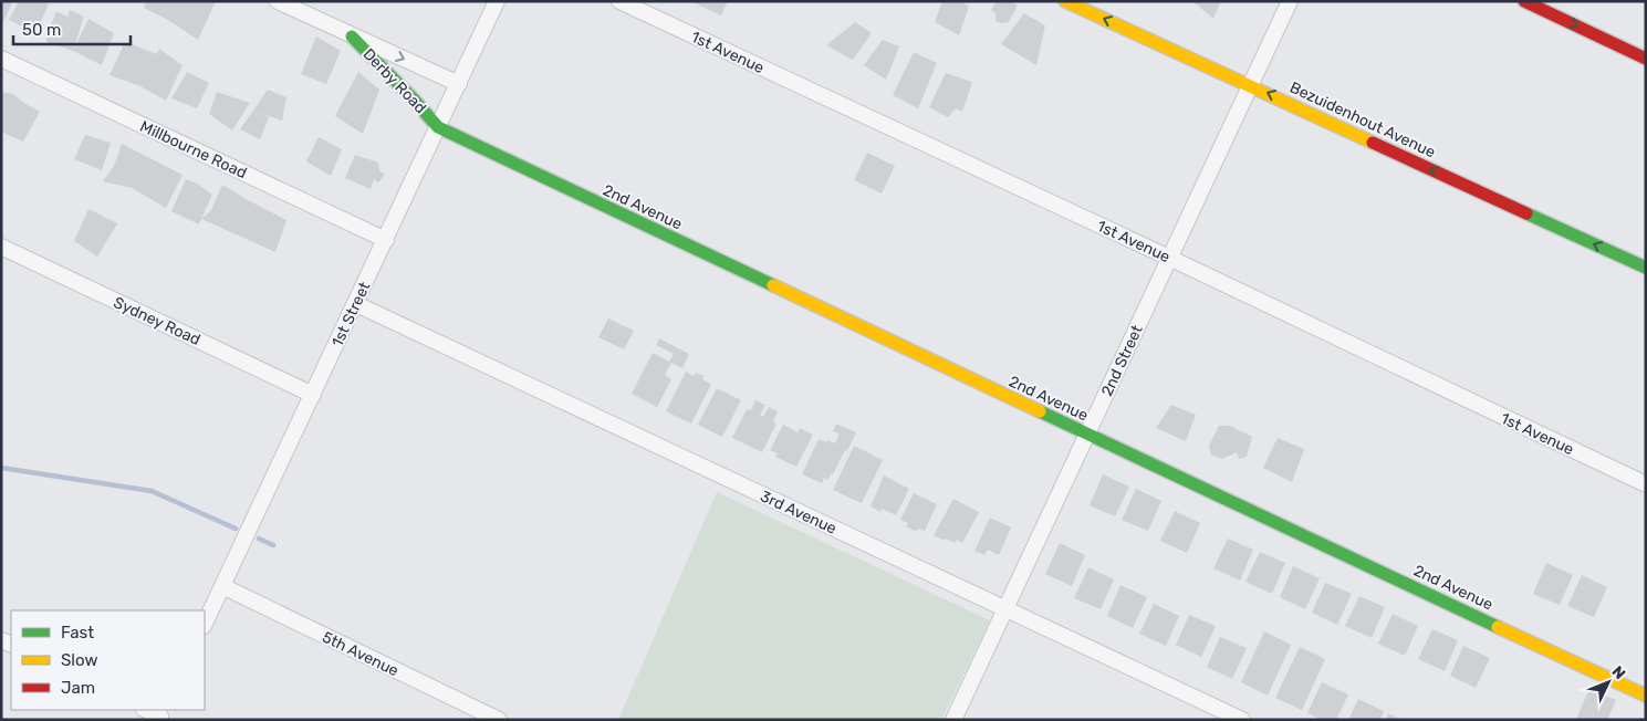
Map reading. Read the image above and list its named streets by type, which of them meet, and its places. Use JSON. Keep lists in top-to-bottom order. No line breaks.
{"streets":{"street":["1st Avenue","Derby Road","Bezuidenhout Avenue","Millbourne Road","2nd Avenue","1st Street","Sydney Road","2nd Street","3rd Avenue","5th Avenue"]},"crossings":[["1st Avenue","2nd Street"],["Derby Road","2nd Avenue"],["Derby Road","1st Street"],["Bezuidenhout Avenue","2nd Street"],["Millbourne Road","1st Street"],["2nd Avenue","1st Street"],["2nd Avenue","2nd Street"],["1st Street","Sydney Road"],["1st Street","3rd Avenue"],["1st Street","5th Avenue"],["2nd Street","3rd Avenue"]],"one_way":["Bezuidenhout Avenue"],"legend":["Fast","Slow","Jam"],"scale_bar":"50 m","north":"top right"}
